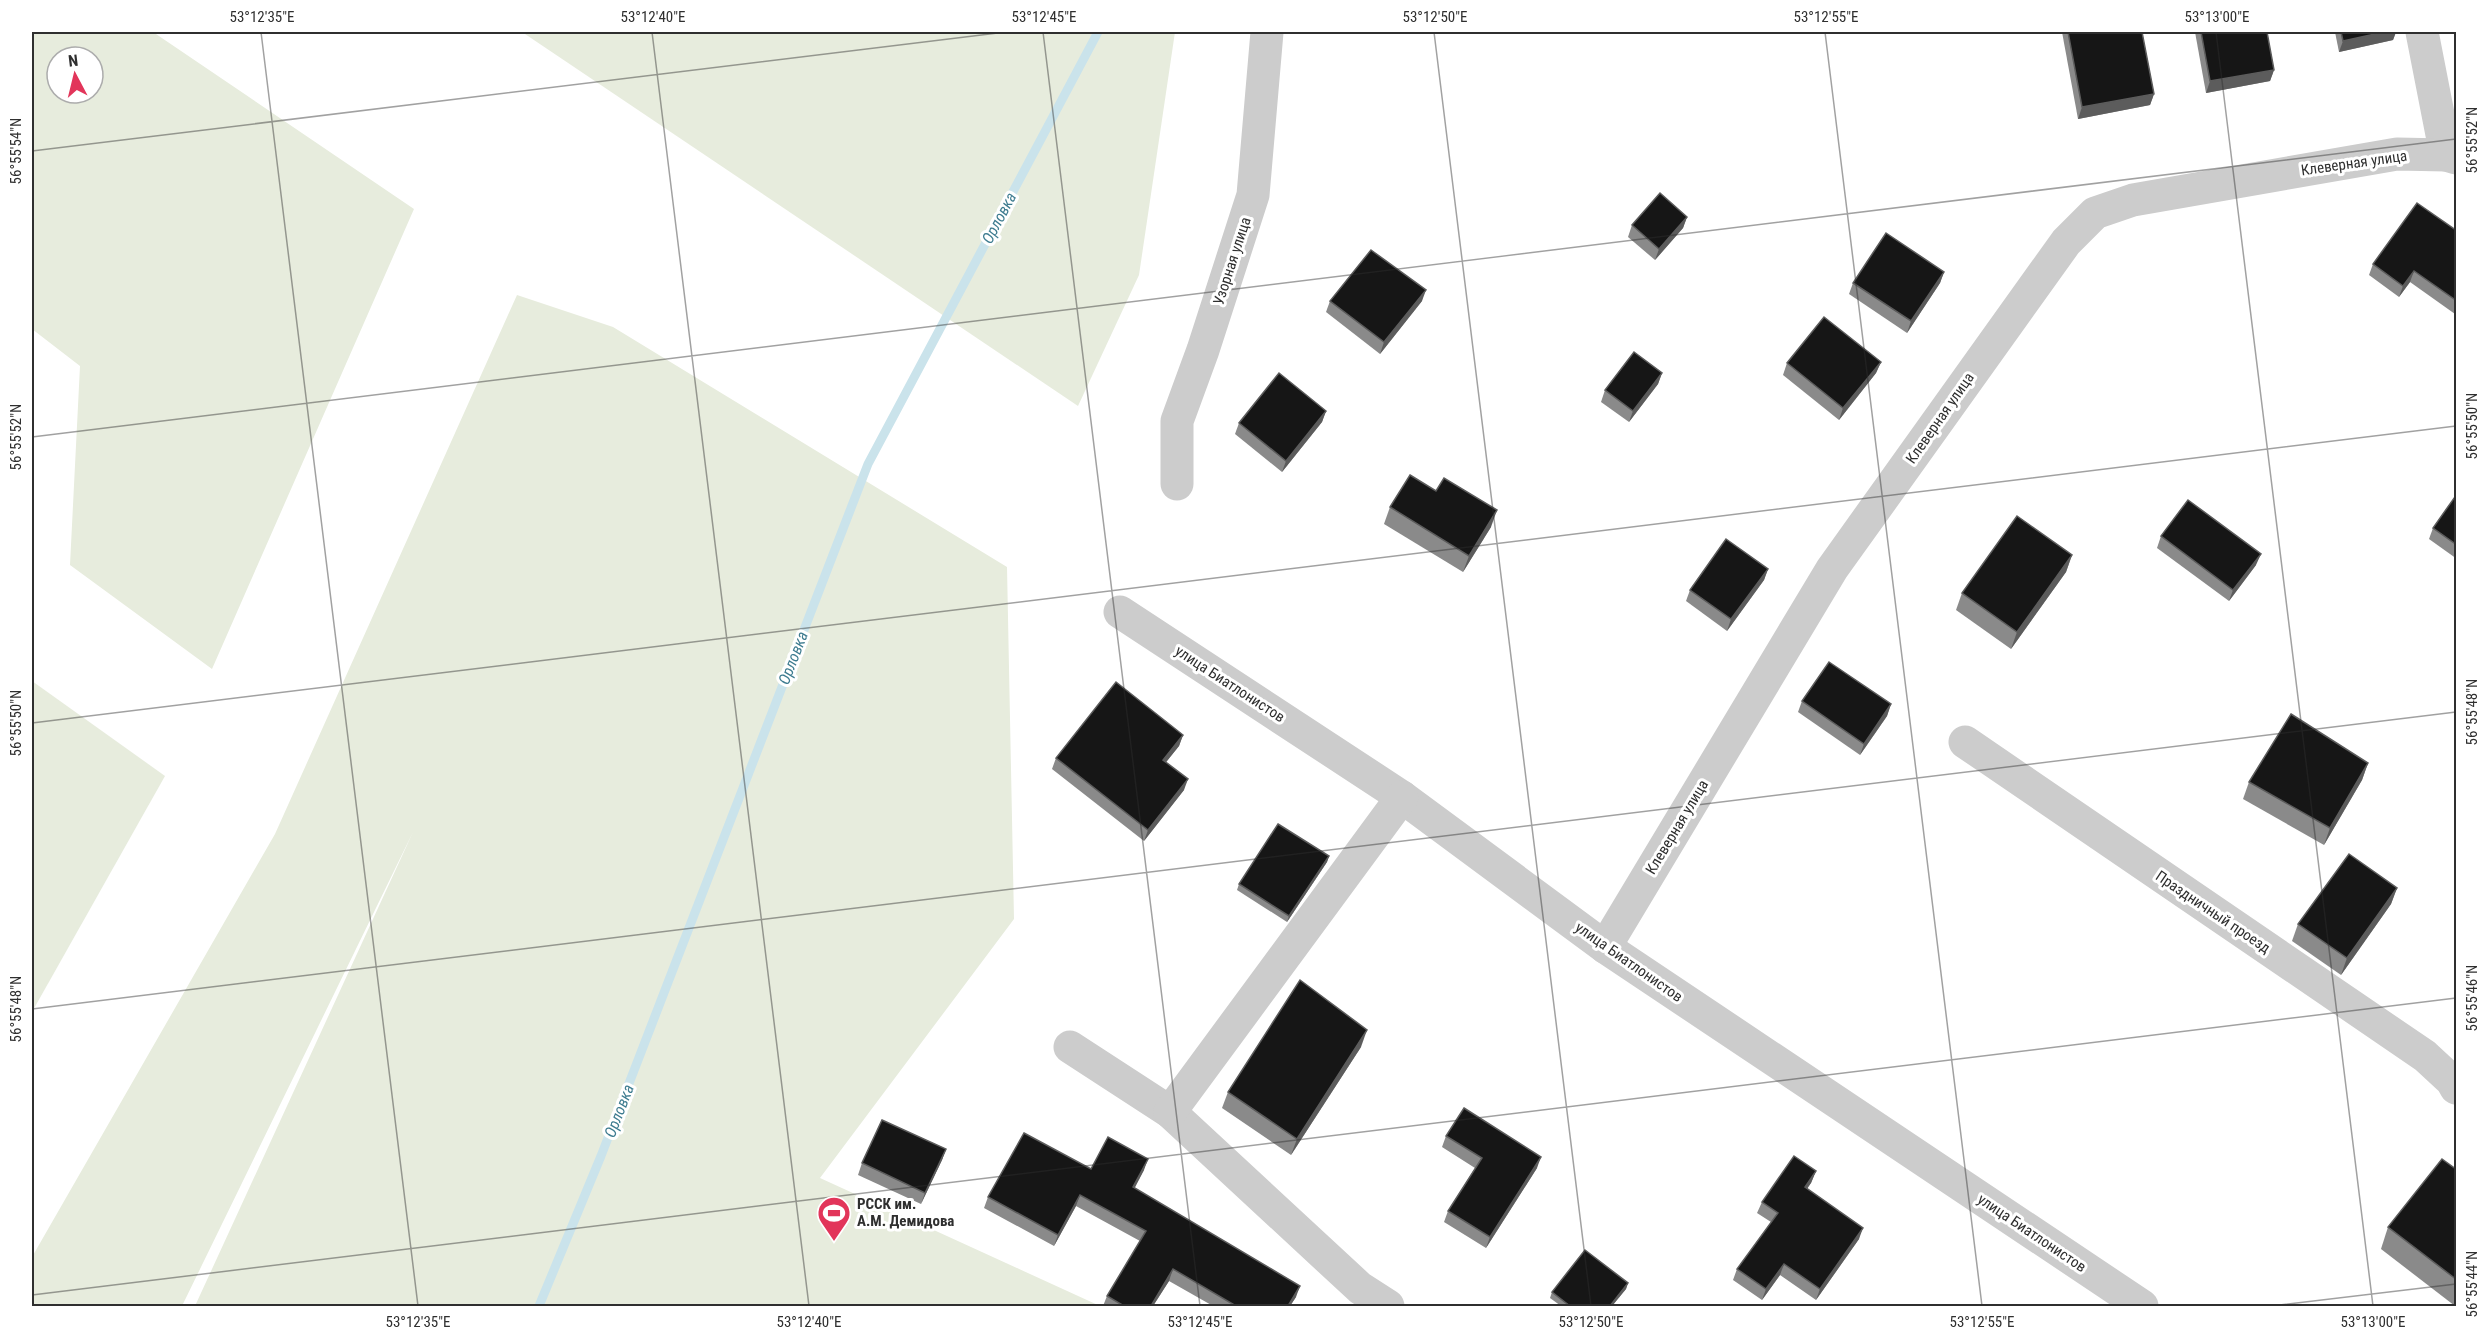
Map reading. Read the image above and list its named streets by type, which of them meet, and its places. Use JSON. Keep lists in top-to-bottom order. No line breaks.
{"streets":{"street":["Клеверная улица","Узорная улица","улица Биатлонистов","Праздничный проезд"]},"crossings":[["Клеверная улица","улица Биатлонистов"]],"water":["Орловка"],"places":{"sports":["РССК им. А.М. Демидова"]},"north":"top","coordinates":["53°12'35\"E","53°12'40\"E","53°12'45\"E","53°12'50\"E","53°12'55\"E","53°13'00\"E","56°55'52\"N","56°55'54\"N","56°55'50\"N","56°55'48\"N","56°55'46\"N","56°55'44\"N"]}
